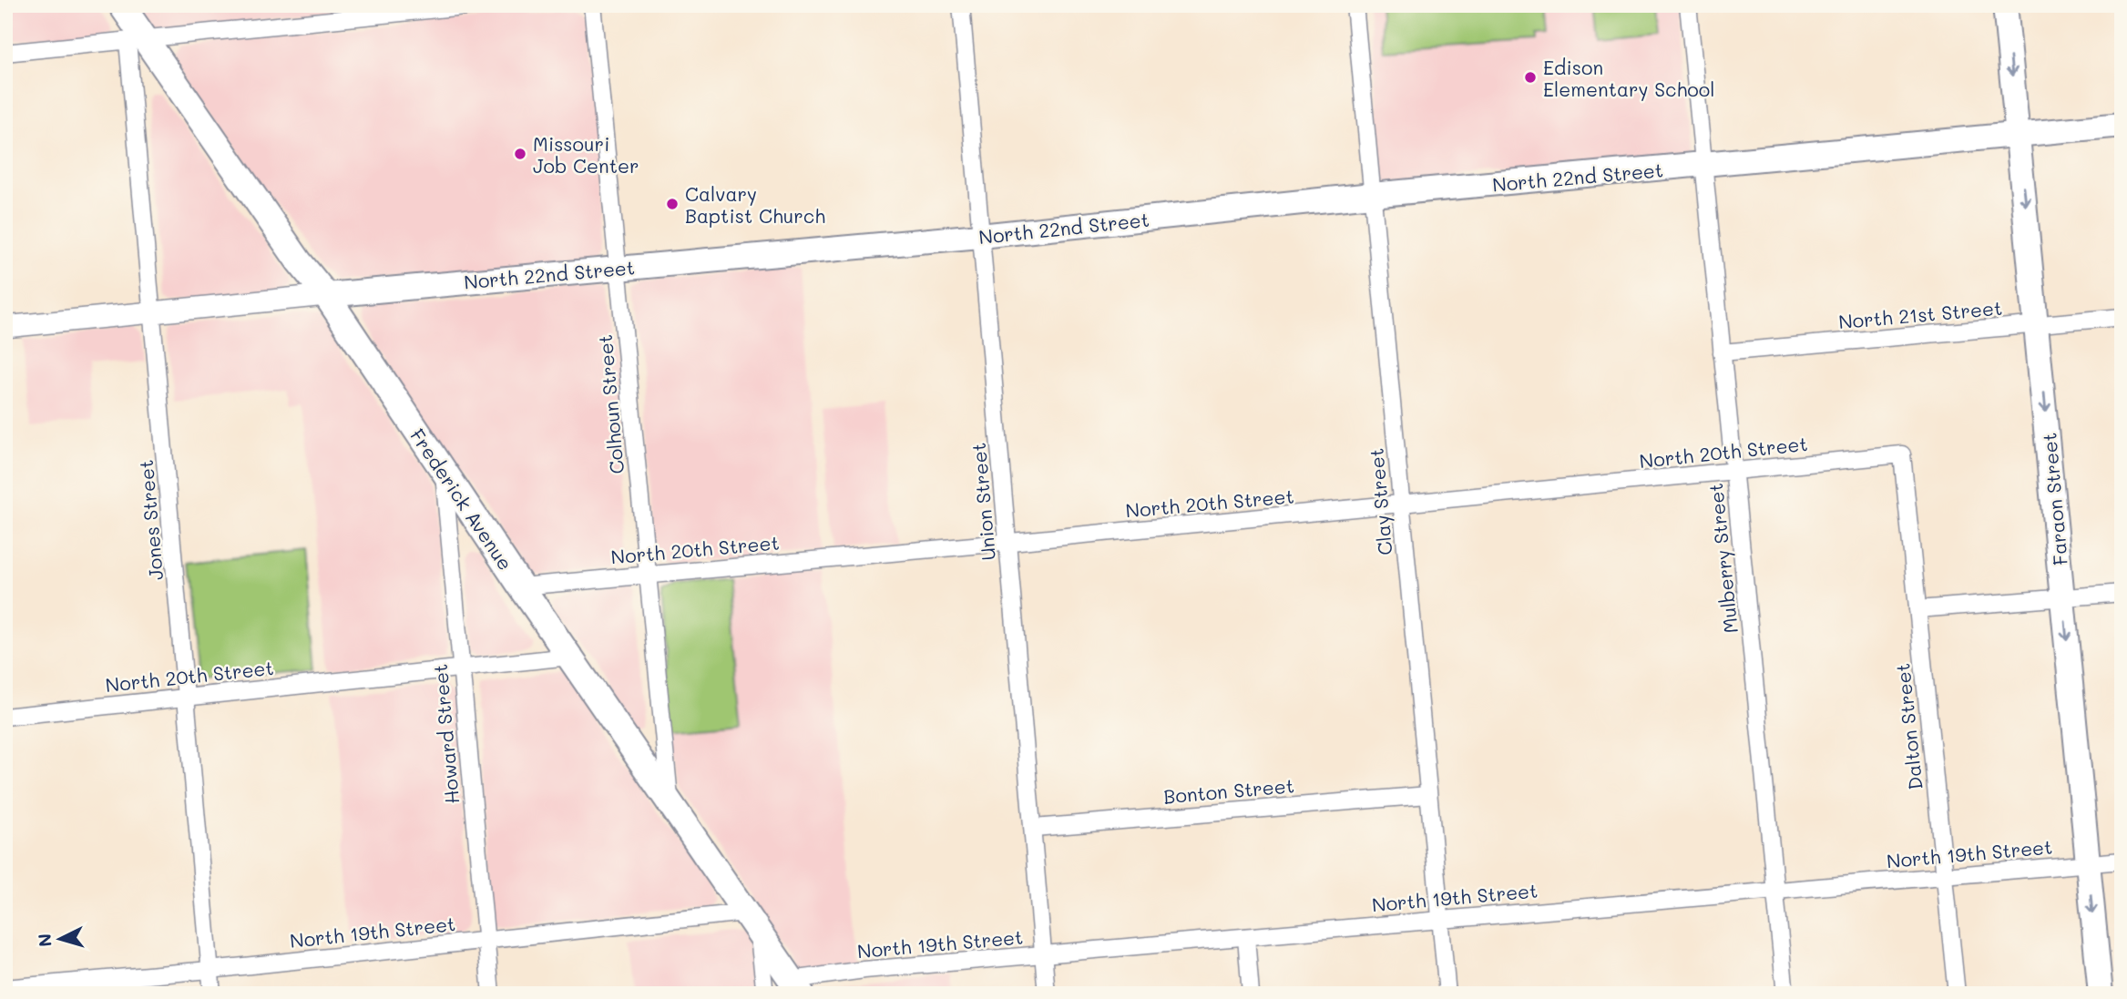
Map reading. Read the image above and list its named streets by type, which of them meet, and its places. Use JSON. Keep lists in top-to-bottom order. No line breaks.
{"streets":{"main road":["North 22nd Street","Frederick Avenue","Faraon Street"],"street":["North 21st Street","Colhoun Street","North 20th Street","Union Street","Clay Street","Jones Street","Mulberry Street","Dalton Street","Howard Street","Bonton Street","North 19th Street"]},"crossings":[["North 22nd Street","Colhoun Street"],["North 22nd Street","Frederick Avenue"],["North 22nd Street","Faraon Street"],["North 22nd Street","Union Street"],["North 22nd Street","Clay Street"],["North 22nd Street","Jones Street"],["North 22nd Street","Mulberry Street"],["North 21st Street","Faraon Street"],["North 21st Street","Mulberry Street"],["Colhoun Street","North 20th Street"],["Colhoun Street","Frederick Avenue"],["North 20th Street","Frederick Avenue"],["North 20th Street","Union Street"],["North 20th Street","Clay Street"],["North 20th Street","Jones Street"],["North 20th Street","Mulberry Street"],["North 20th Street","Dalton Street"],["North 20th Street","Howard Street"],["Frederick Avenue","Jones Street"],["Frederick Avenue","Howard Street"],["Frederick Avenue","North 19th Street"],["Faraon Street","North 19th Street"],["Union Street","Bonton Street"],["Union Street","North 19th Street"],["Clay Street","Bonton Street"],["Clay Street","North 19th Street"],["Jones Street","North 19th Street"],["Mulberry Street","North 19th Street"],["Dalton Street","North 19th Street"],["Howard Street","North 19th Street"]],"one_way":["Faraon Street"],"places":["Edison Elementary School","Missouri Job Center","Calvary Baptist Church"],"north":"left"}
